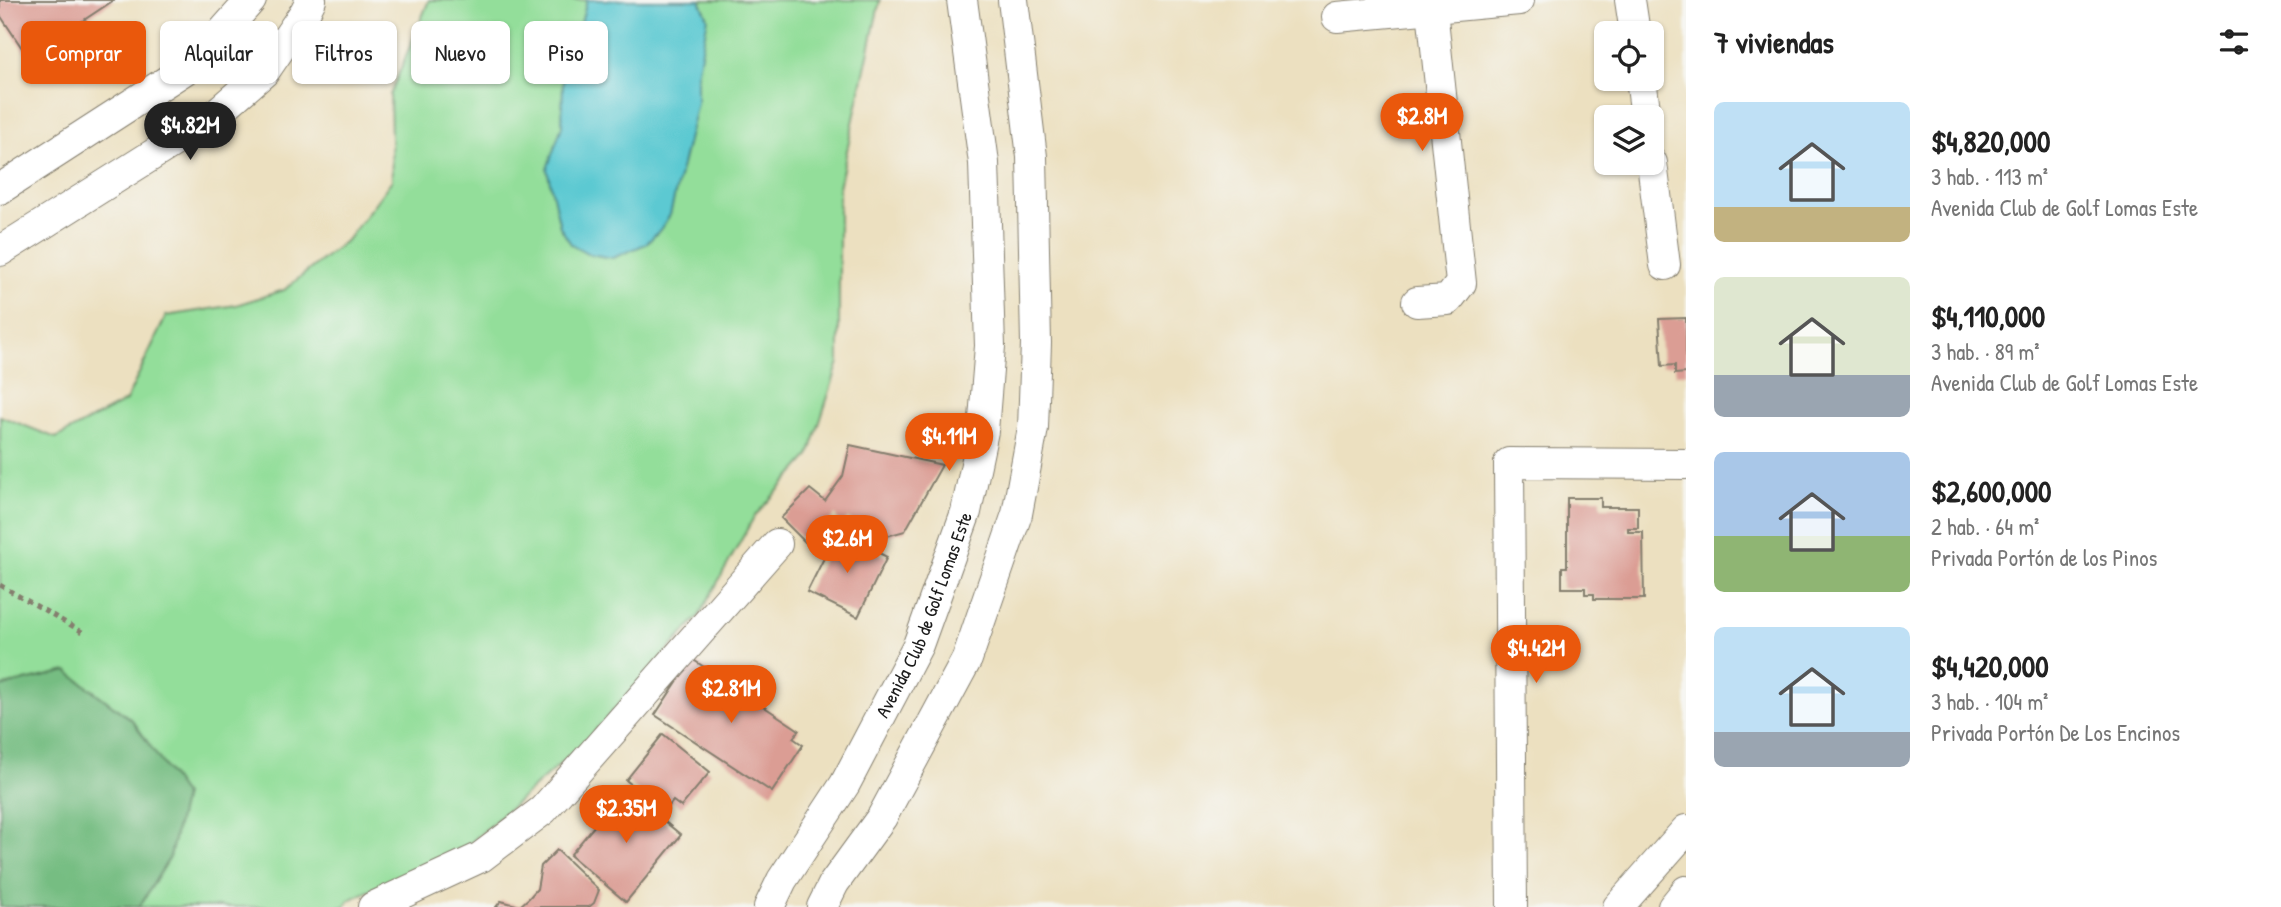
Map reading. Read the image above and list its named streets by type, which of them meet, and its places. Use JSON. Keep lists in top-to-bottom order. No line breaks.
{"streets":{"street":["Avenida Club de Golf Lomas Este"]},"page":{"heading":"7 viviendas","chip":["Comprar","Alquilar","Filtros","Nuevo","Piso"],"list":[{"name":"$4,820,000","note":"3 hab. · 113 m² · Avenida Club de Golf Lomas Este"},{"name":"$4,110,000","note":"3 hab. · 89 m² · Avenida Club de Golf Lomas Este"},{"name":"$2,600,000","note":"2 hab. · 64 m² · Privada Portón de los Pinos"},{"name":"$4,420,000","note":"3 hab. · 104 m² · Privada Portón De Los Encinos"}],"price":["$2.8M","$4.82M","$4.11M","$2.6M","$4.42M","$2.81M","$2.35M"]}}
